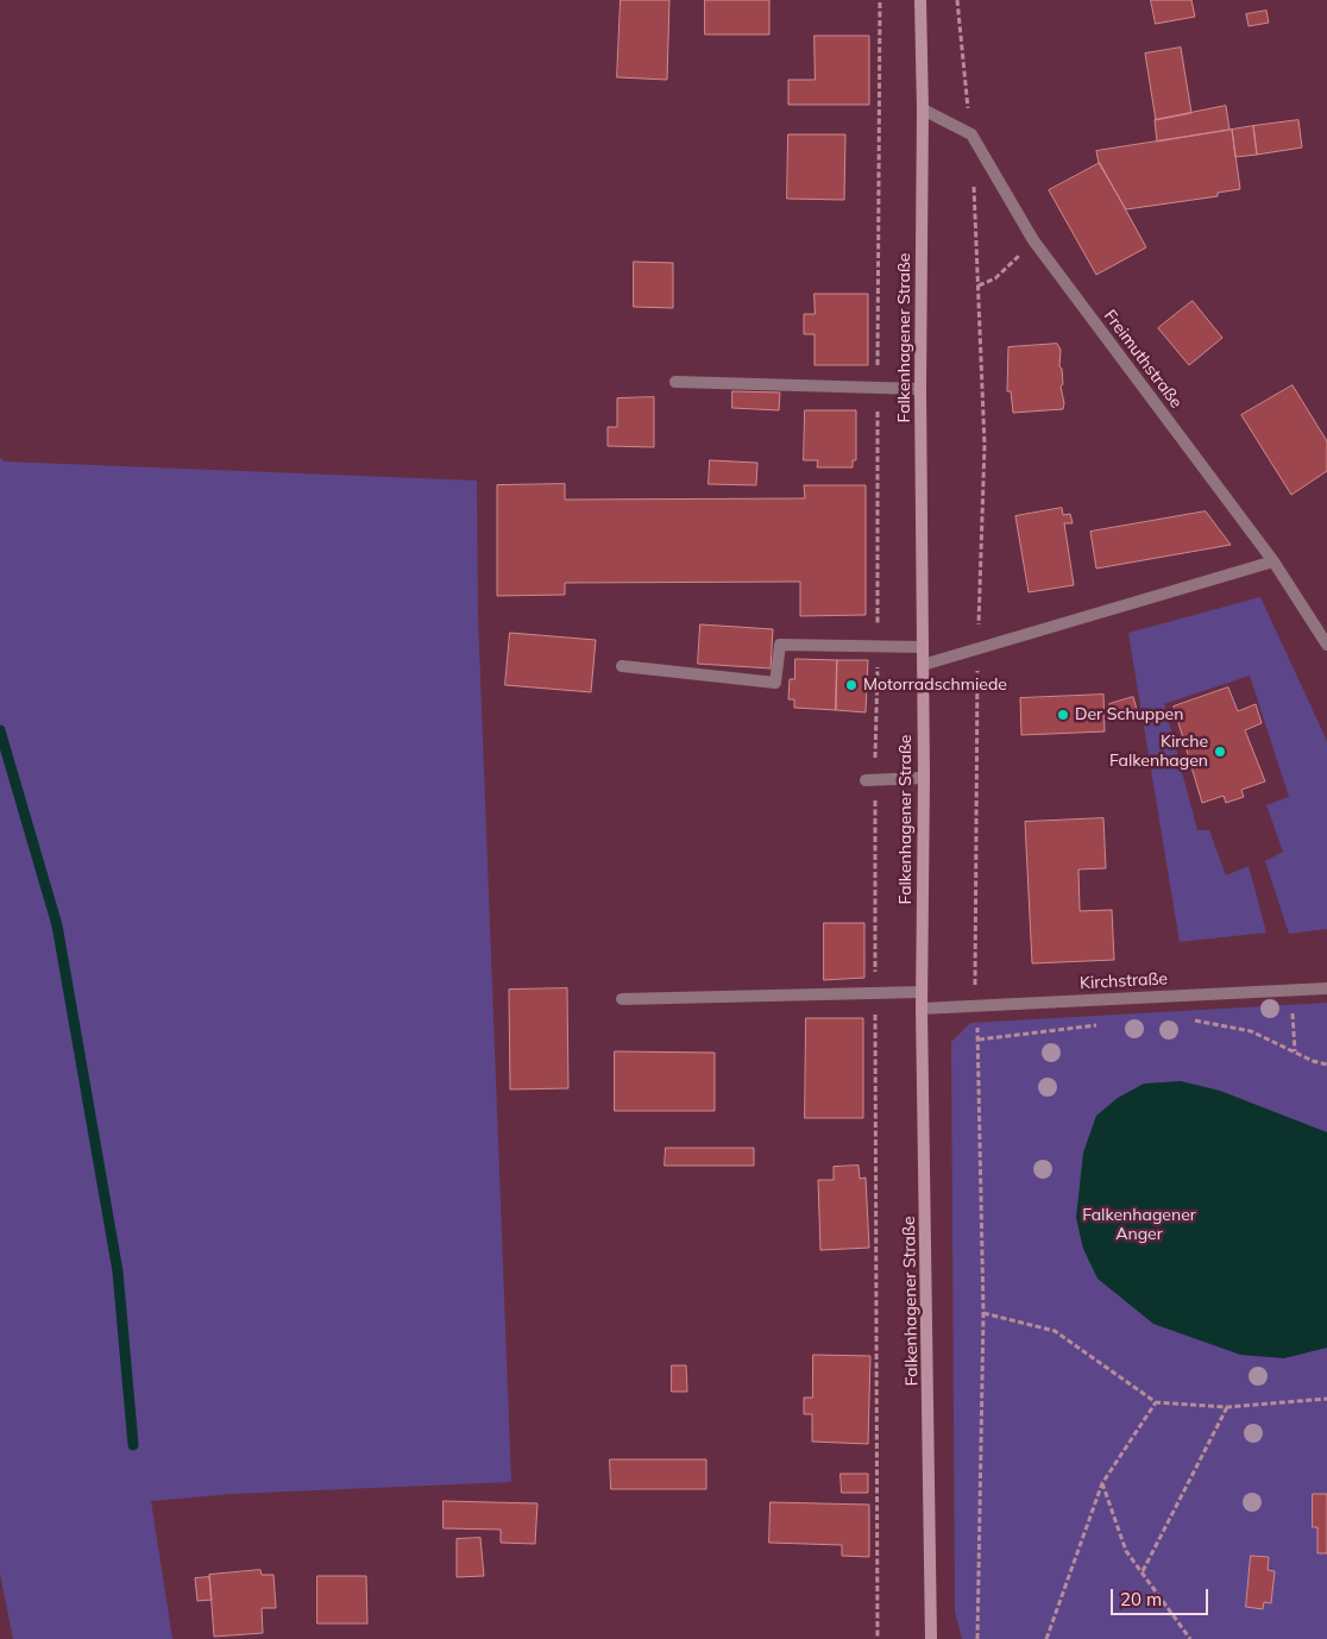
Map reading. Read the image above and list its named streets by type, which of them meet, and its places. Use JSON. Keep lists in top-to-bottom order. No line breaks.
{"streets":{"main road":["Falkenhagener Straße"],"street":["Freimuthstraße","Kirchstraße"]},"crossings":[["Falkenhagener Straße","Kirchstraße"]],"parks":["Falkenhagener Anger"],"places":["Motorradschmiede","Der Schuppen","Kirche Falkenhagen"],"scale_bar":"20 m"}
